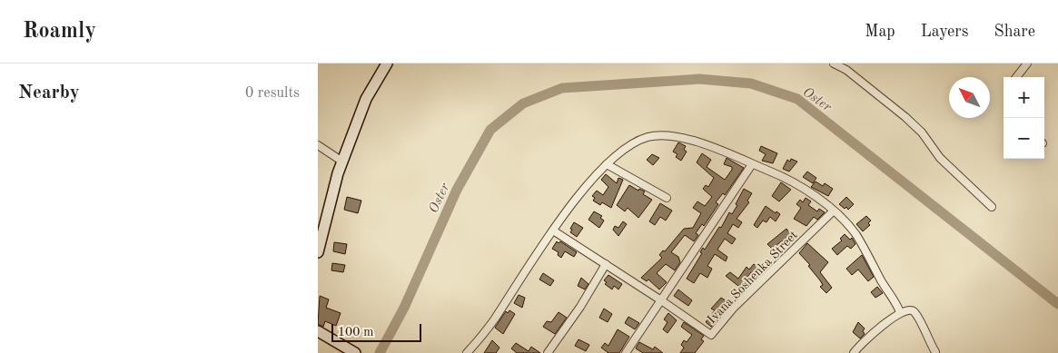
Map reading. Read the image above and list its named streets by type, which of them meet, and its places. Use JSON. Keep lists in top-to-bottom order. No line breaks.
{"streets":{"street":["Ivana Soshenka Street"]},"water":["Oster"],"scale_bar":"100 m","north":"top left","page":{"header":"Roamly","nav":["Map","Layers","Share"],"heading":["Nearby","0 results"],"map_buttons":["+","−"],"scale":"100 m"}}
